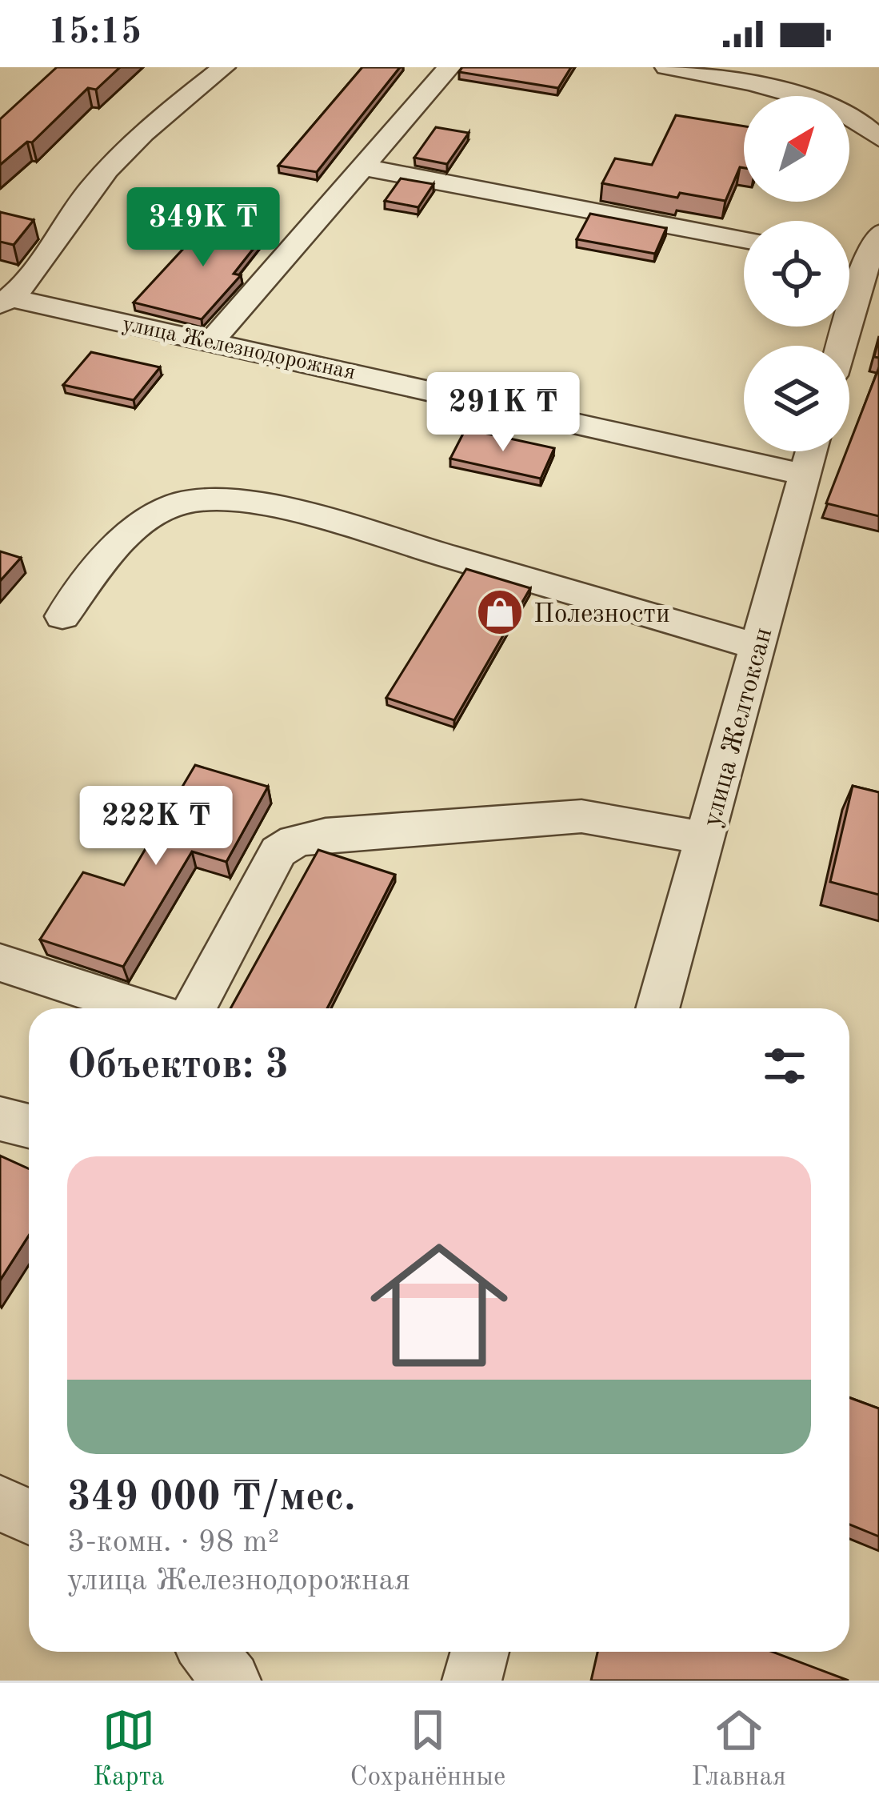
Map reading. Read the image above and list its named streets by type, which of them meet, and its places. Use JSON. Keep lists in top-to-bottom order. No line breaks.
{"streets":{"street":["улица Железнодорожная","улица Желтоксан"]},"crossings":[["улица Железнодорожная","улица Желтоксан"]],"places":{"shop":["Полезности"]},"north":"top right","page":{"status":"15:15","price":["349K ₸","291K ₸","222K ₸"],"heading":"Объектов: 3","list":[{"name":"349 000 ₸/мес.","note":"3-комн. · 98 m² · улица Железнодорожная"}],"tabs":["Карта","Сохранённые","Главная"]}}
